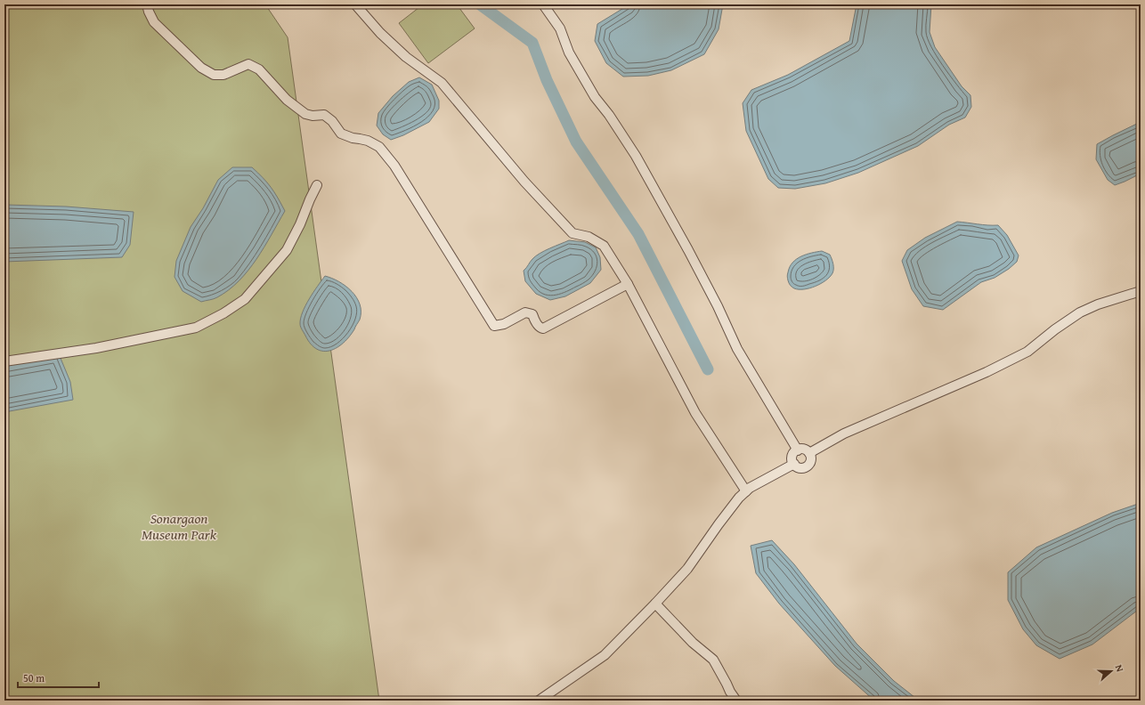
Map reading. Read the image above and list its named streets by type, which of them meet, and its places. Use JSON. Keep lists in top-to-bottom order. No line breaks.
{"parks":["Sonargaon Museum Park"],"scale_bar":"50 m","north":"right"}
